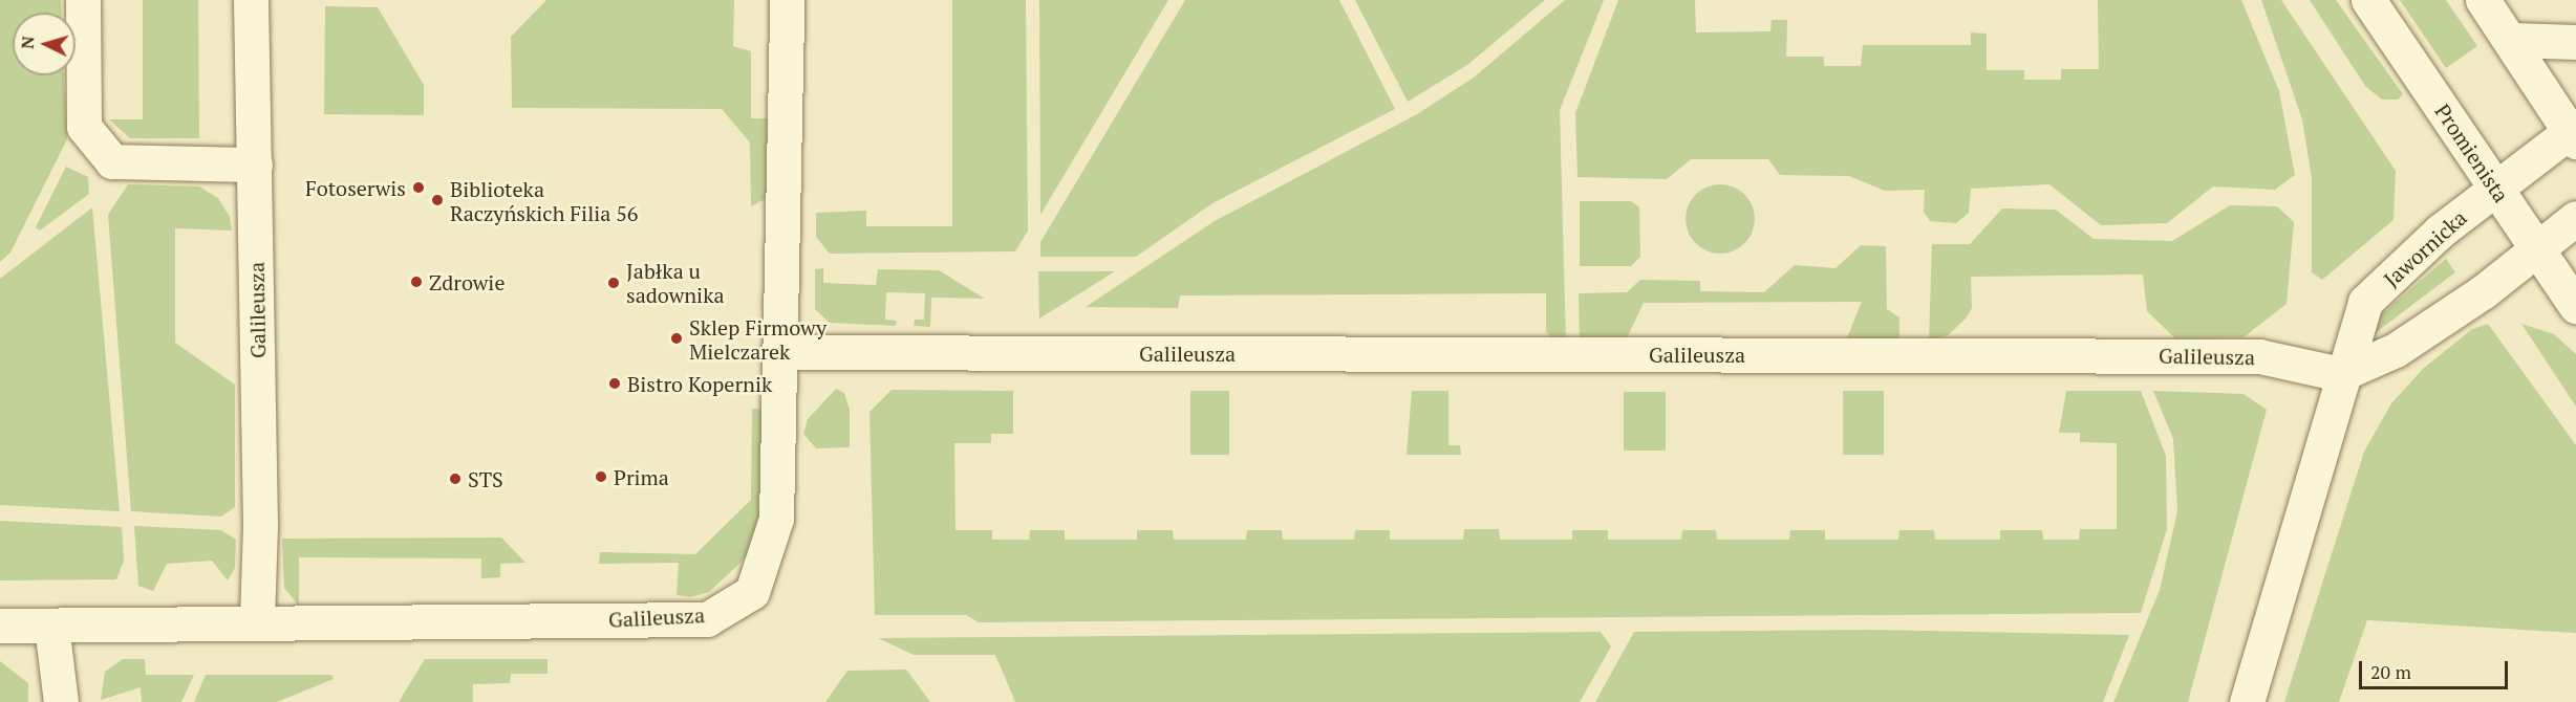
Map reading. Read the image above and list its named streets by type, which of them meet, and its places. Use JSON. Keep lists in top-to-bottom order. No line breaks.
{"streets":{"street":["Promienista","Jawornicka","Galileusza"]},"crossings":[["Promienista","Jawornicka"],["Jawornicka","Galileusza"]],"places":["Fotoserwis","Biblioteka Raczyńskich Filia 56","Zdrowie","Jabłka u sadownika","Sklep Firmowy Mielczarek","Bistro Kopernik","Prima","STS"],"scale_bar":"20 m","north":"left"}
